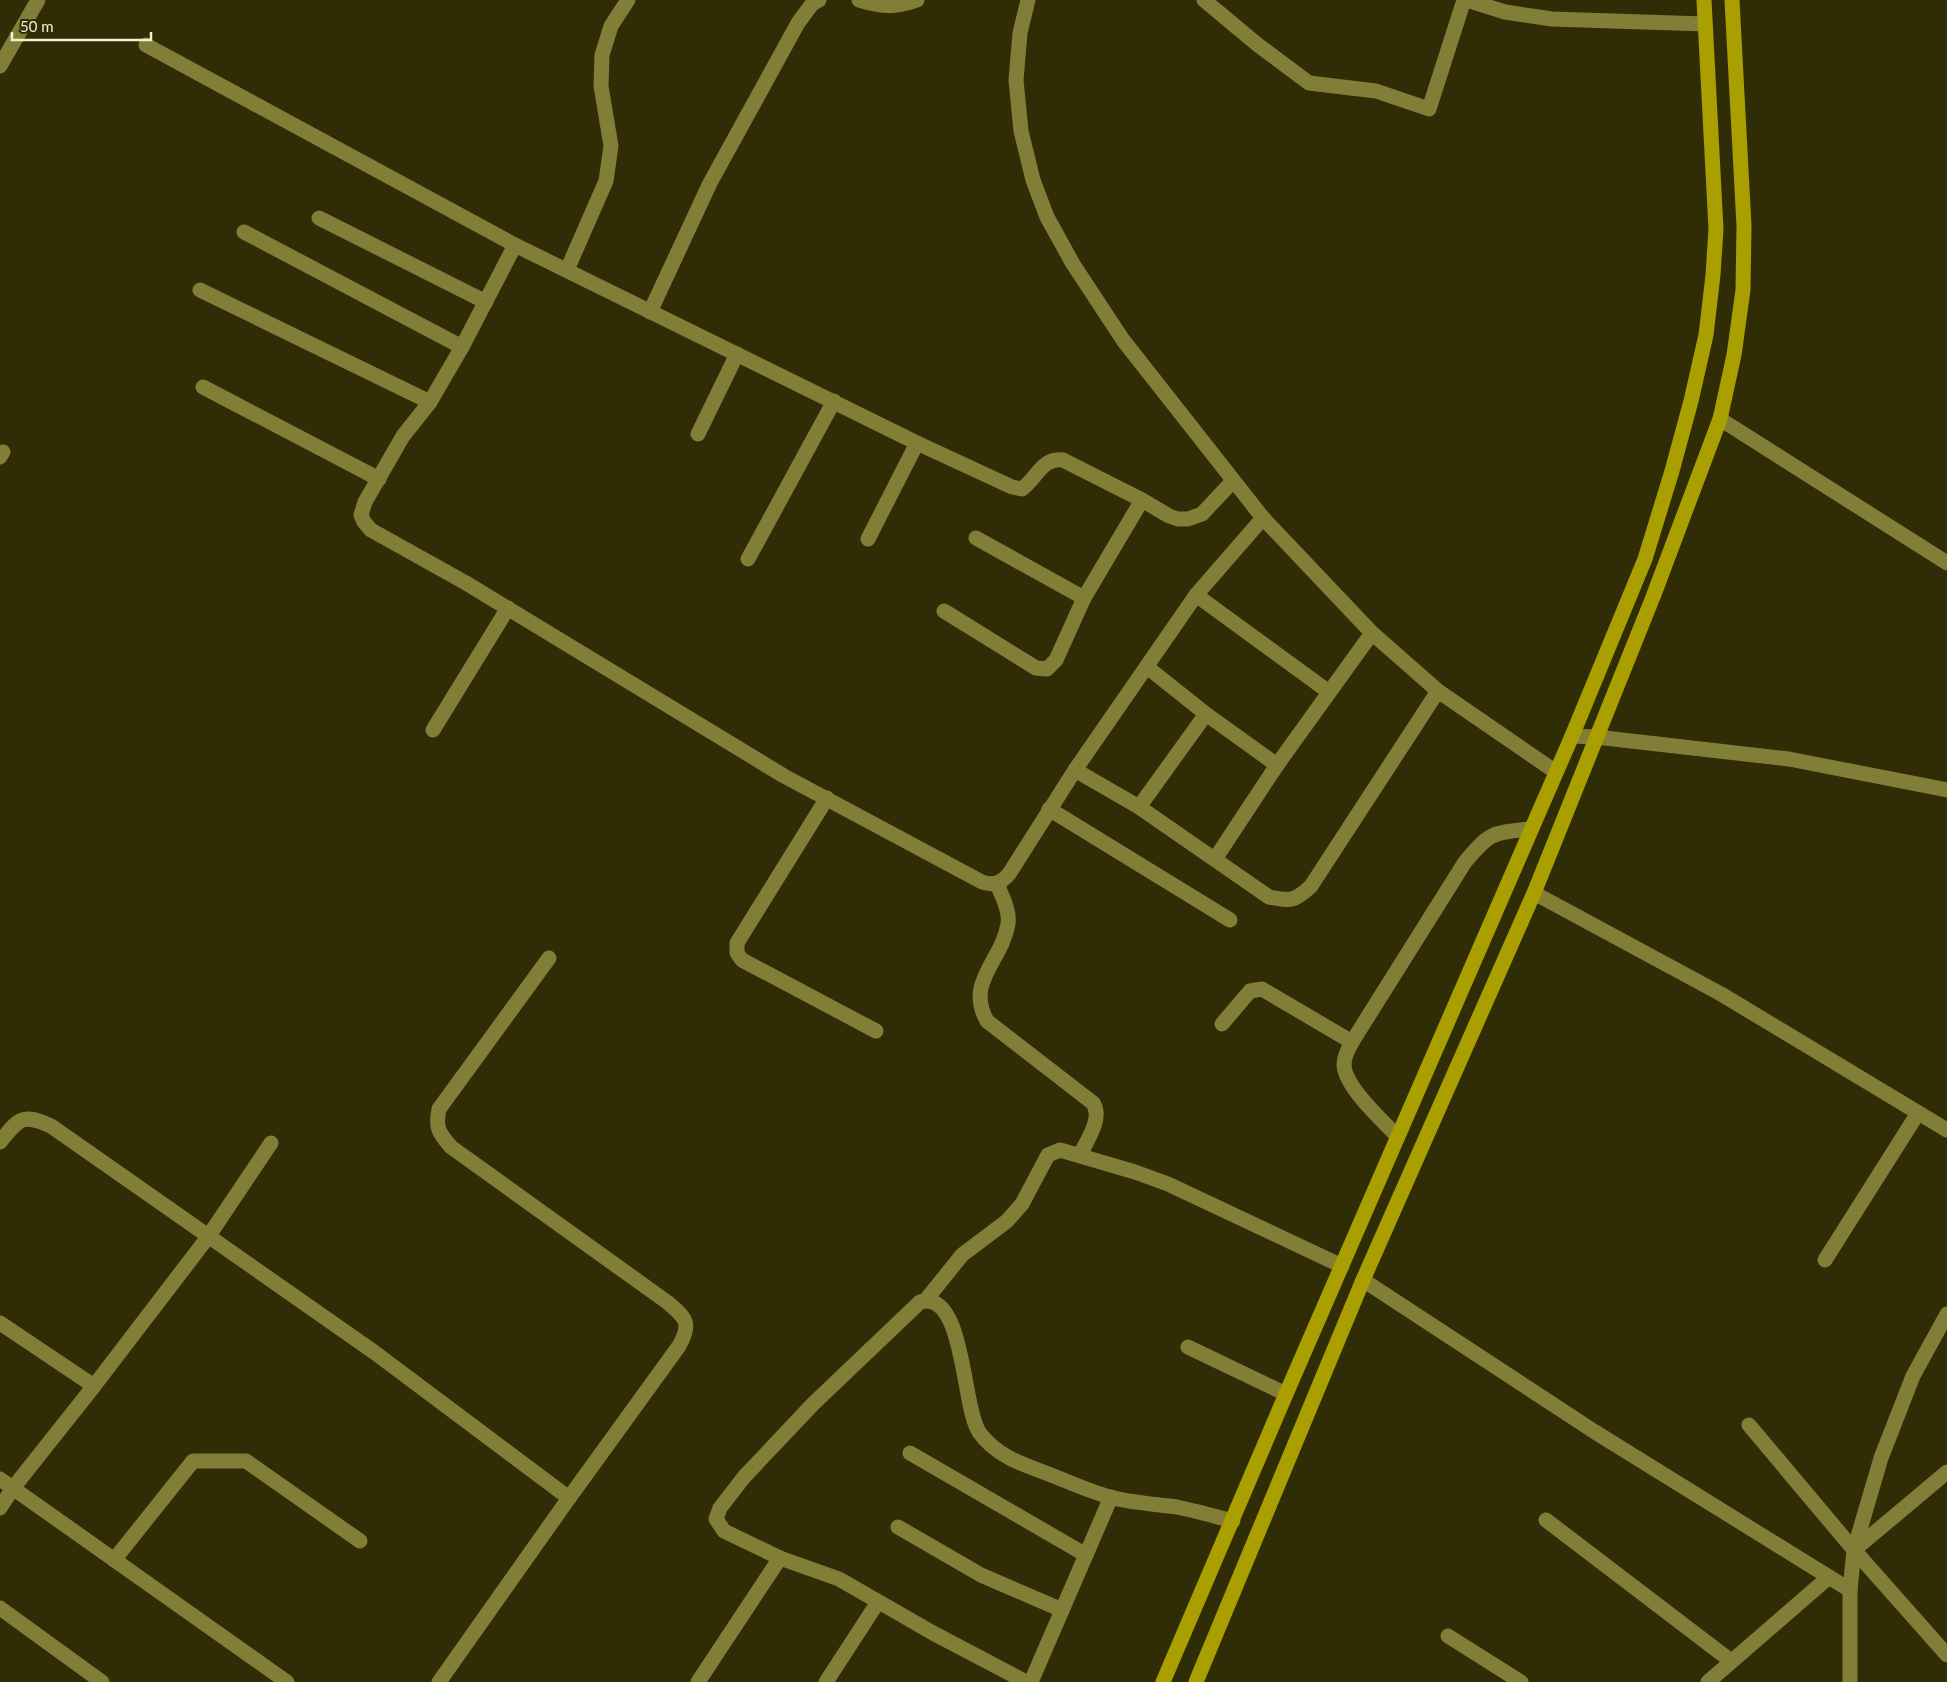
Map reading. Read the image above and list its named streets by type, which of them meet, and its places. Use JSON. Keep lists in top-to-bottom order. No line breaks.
{"scale_bar":"50 m"}
